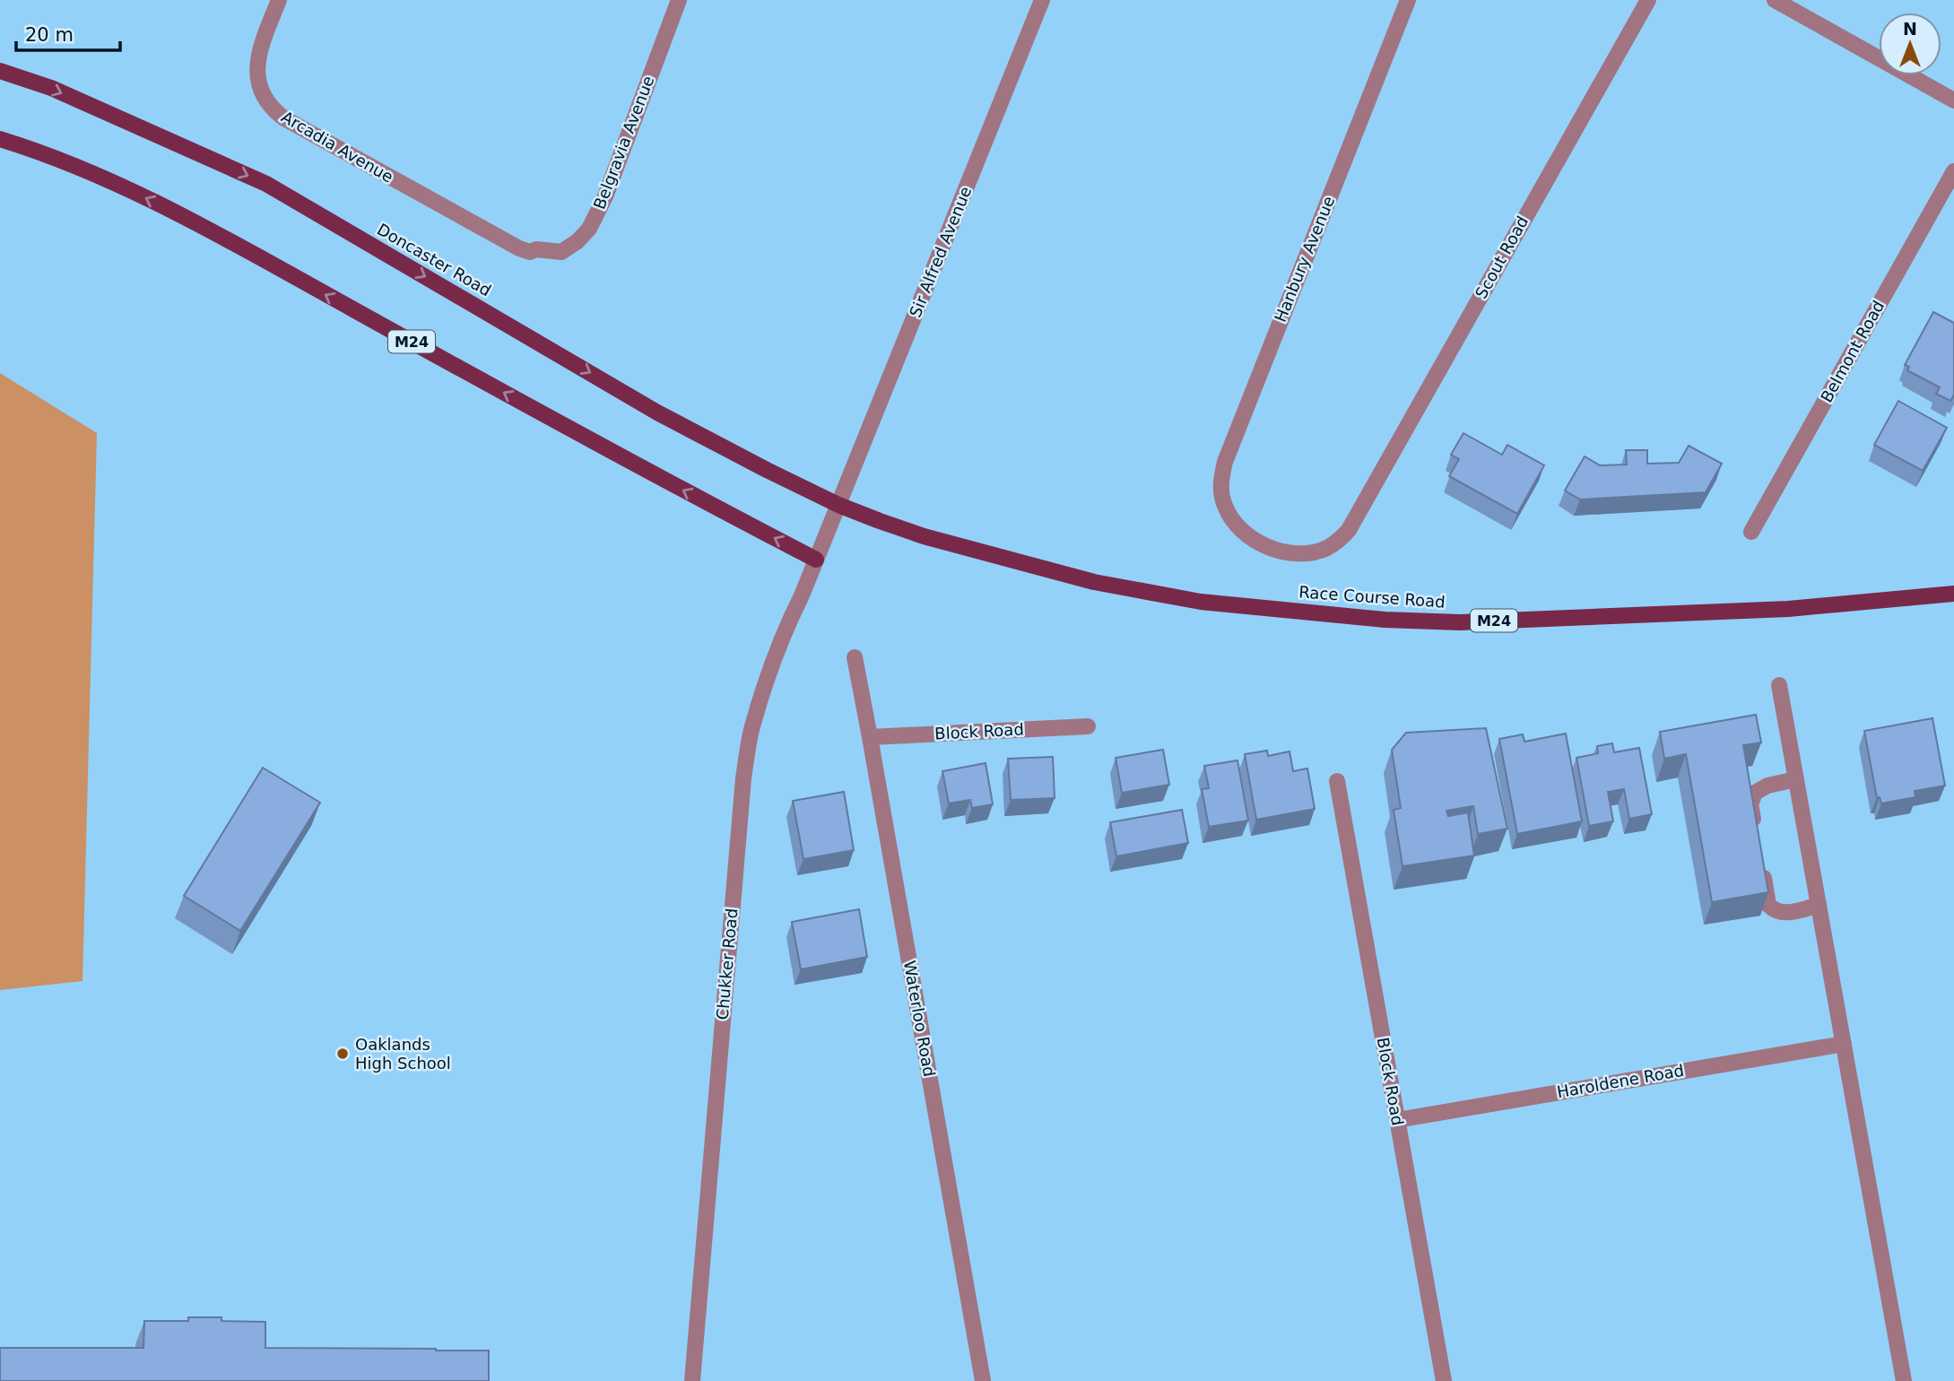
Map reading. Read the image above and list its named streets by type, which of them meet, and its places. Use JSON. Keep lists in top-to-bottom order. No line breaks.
{"streets":{"main road":["Doncaster Road","M24","Race Course Road"],"street":["Belgravia Avenue","Arcadia Avenue","Sir Alfred Avenue","Scout Road","Hanbury Avenue","Belmont Road","Block Road","Chukker Road","Waterloo Road","Haroldene Road"]},"crossings":[["Belgravia Avenue","Arcadia Avenue"],["Sir Alfred Avenue","Doncaster Road"],["Sir Alfred Avenue","M24"],["Sir Alfred Avenue","Race Course Road"],["Sir Alfred Avenue","Chukker Road"],["Scout Road","Hanbury Avenue"],["Doncaster Road","Race Course Road"],["M24","Chukker Road"],["Block Road","Waterloo Road"],["Block Road","Haroldene Road"]],"places":["Oaklands High School"],"scale_bar":"20 m","north":"top"}
